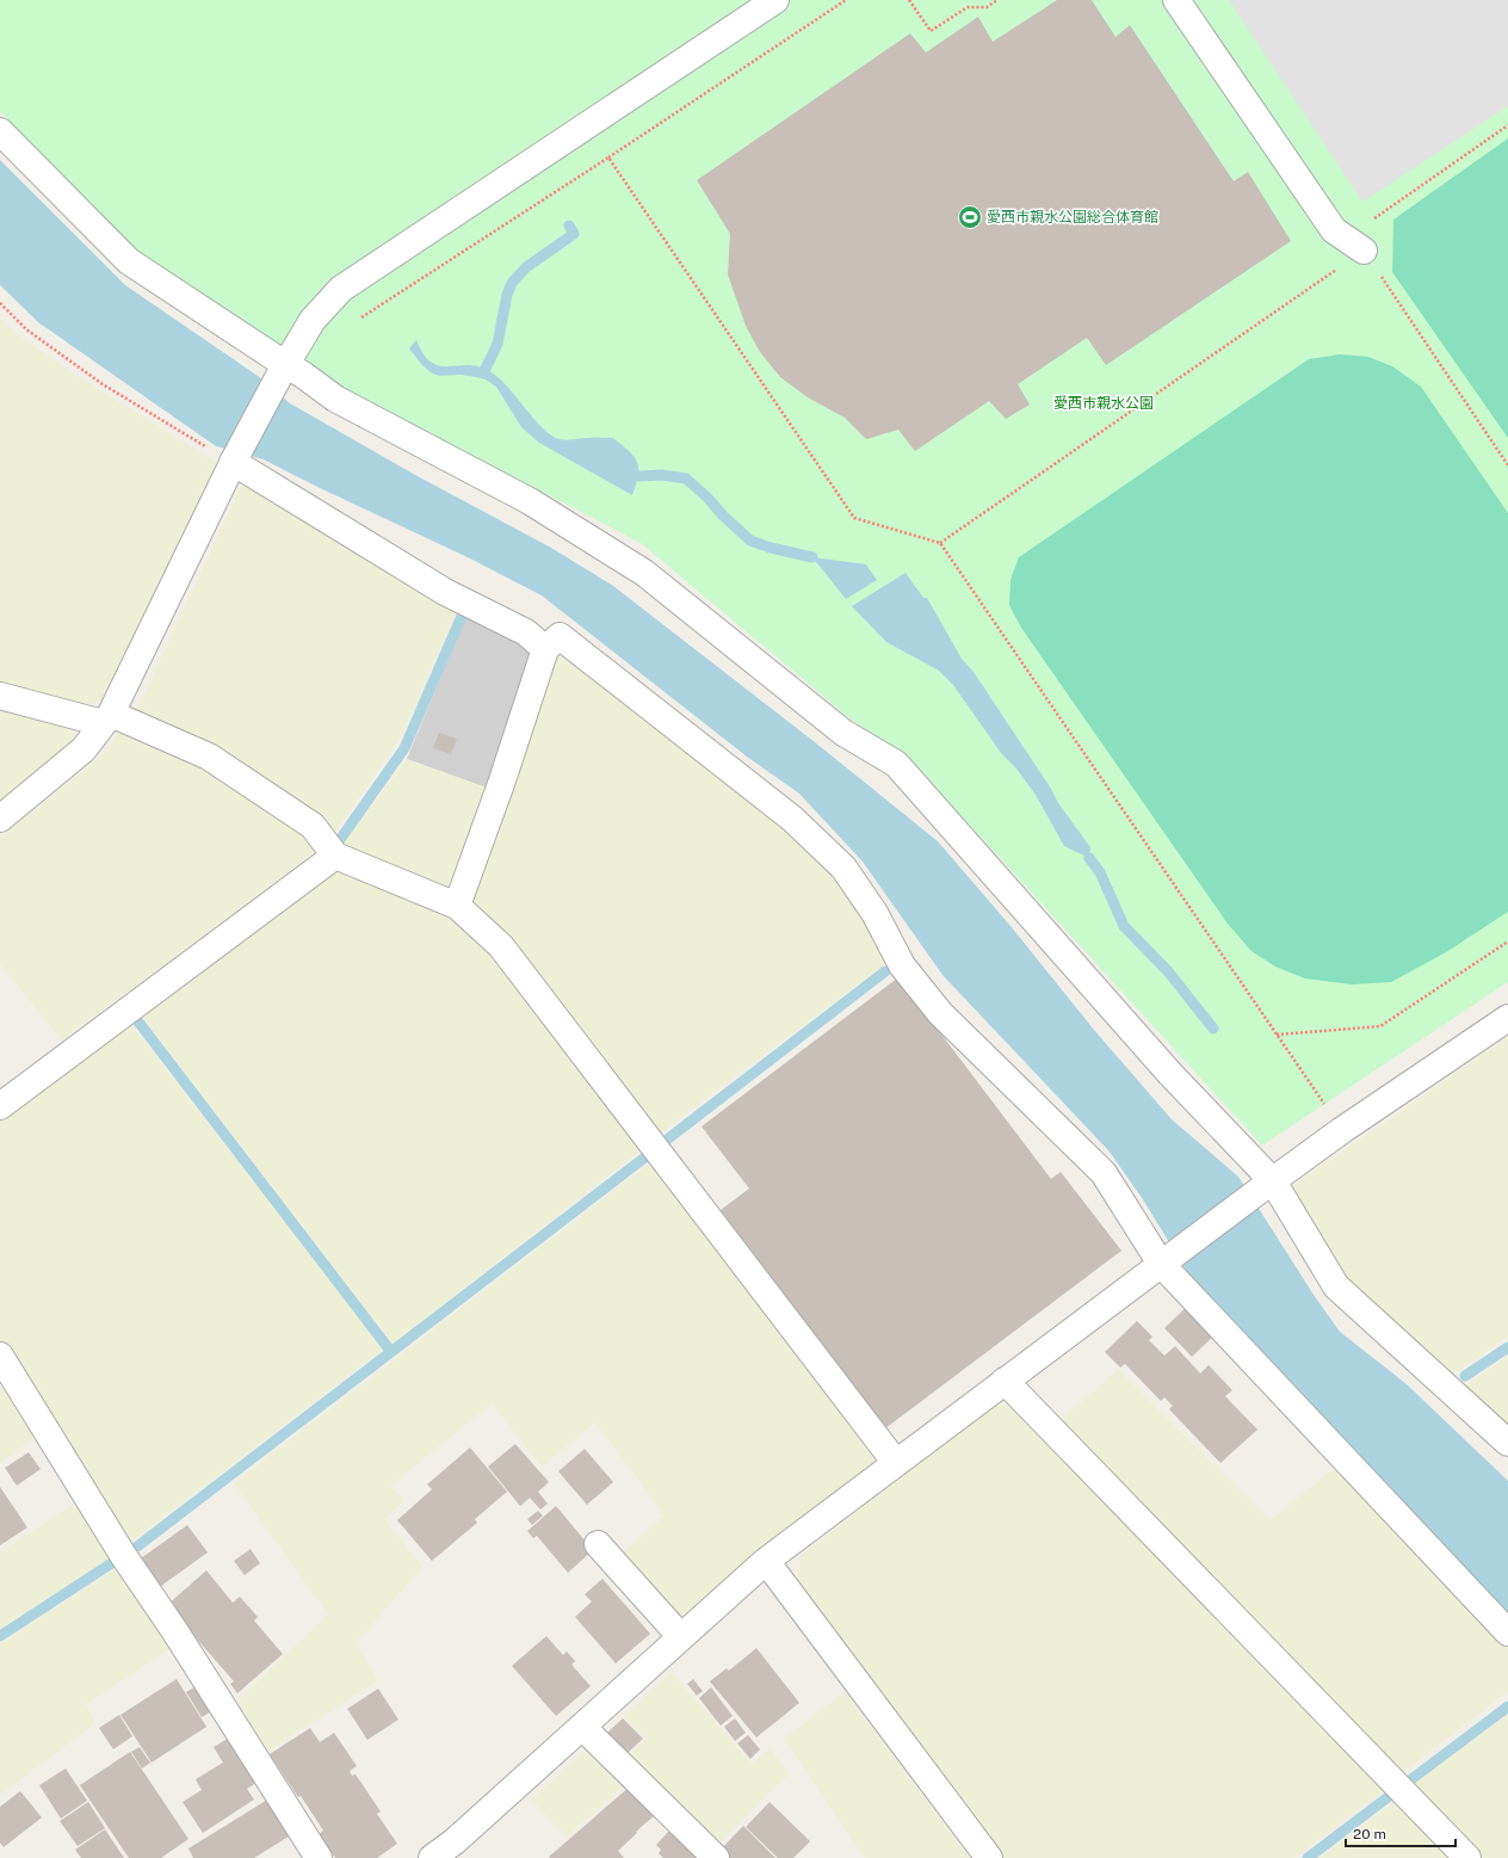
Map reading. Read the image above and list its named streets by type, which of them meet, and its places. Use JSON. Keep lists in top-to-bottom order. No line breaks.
{"parks":["愛西市親水公園"],"places":{"sports":["愛西市親水公園総合体育館"]},"scale_bar":"20 m"}
